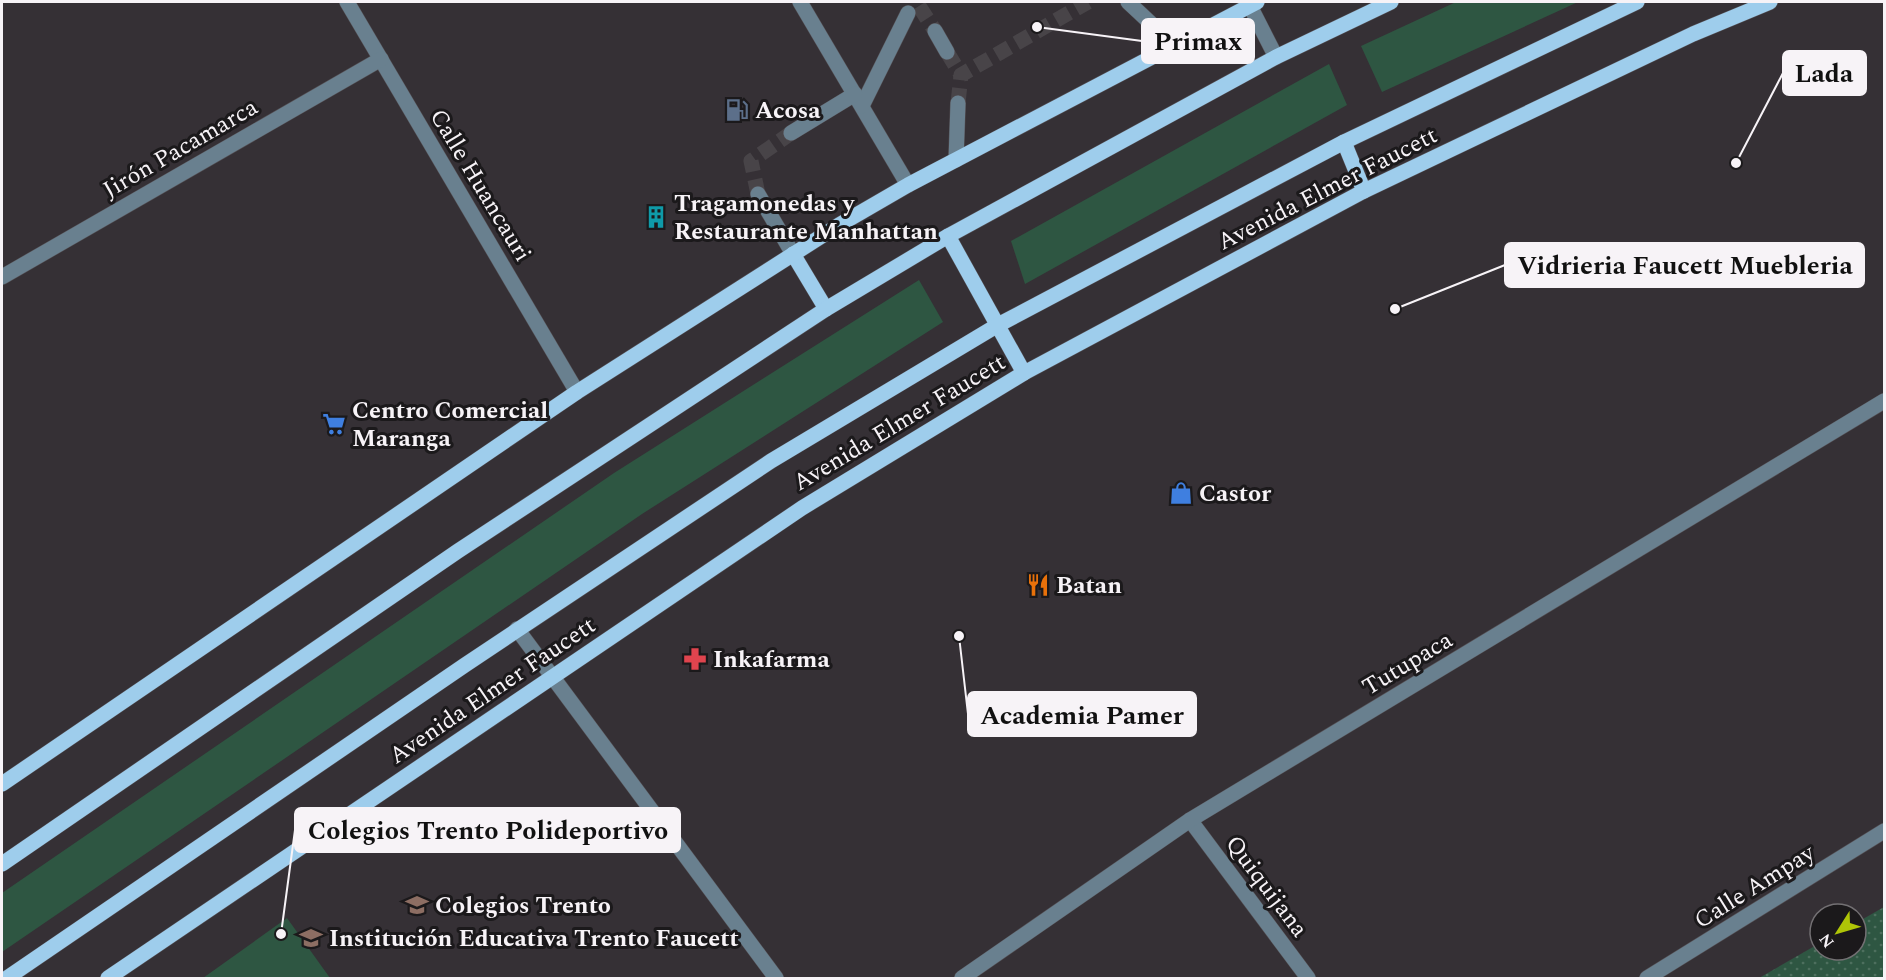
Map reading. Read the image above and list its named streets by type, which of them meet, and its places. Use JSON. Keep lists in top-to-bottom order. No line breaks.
{"streets":{"main road":["Avenida Elmer Faucett"],"street":["Jirón Pacamarca","Calle Huancauri","Tutupaca","Quiquijana","Calle Ampay"]},"crossings":[["Jirón Pacamarca","Calle Huancauri"],["Tutupaca","Quiquijana"]],"places":{"other":["Primax","Lada","Vidrieria Faucett Muebleria","Academia Pamer","Colegios Trento Polideportivo"],"fuel station":["Acosa"],"building":["Tragamonedas y Restaurante Manhattan"],"supermarket":["Centro Comercial Maranga"],"shop":["Castor"],"restaurant":["Batan"],"pharmacy":["Inkafarma"],"school or university":["Colegios Trento","Institución Educativa Trento Faucett"]},"north":"bottom left"}
